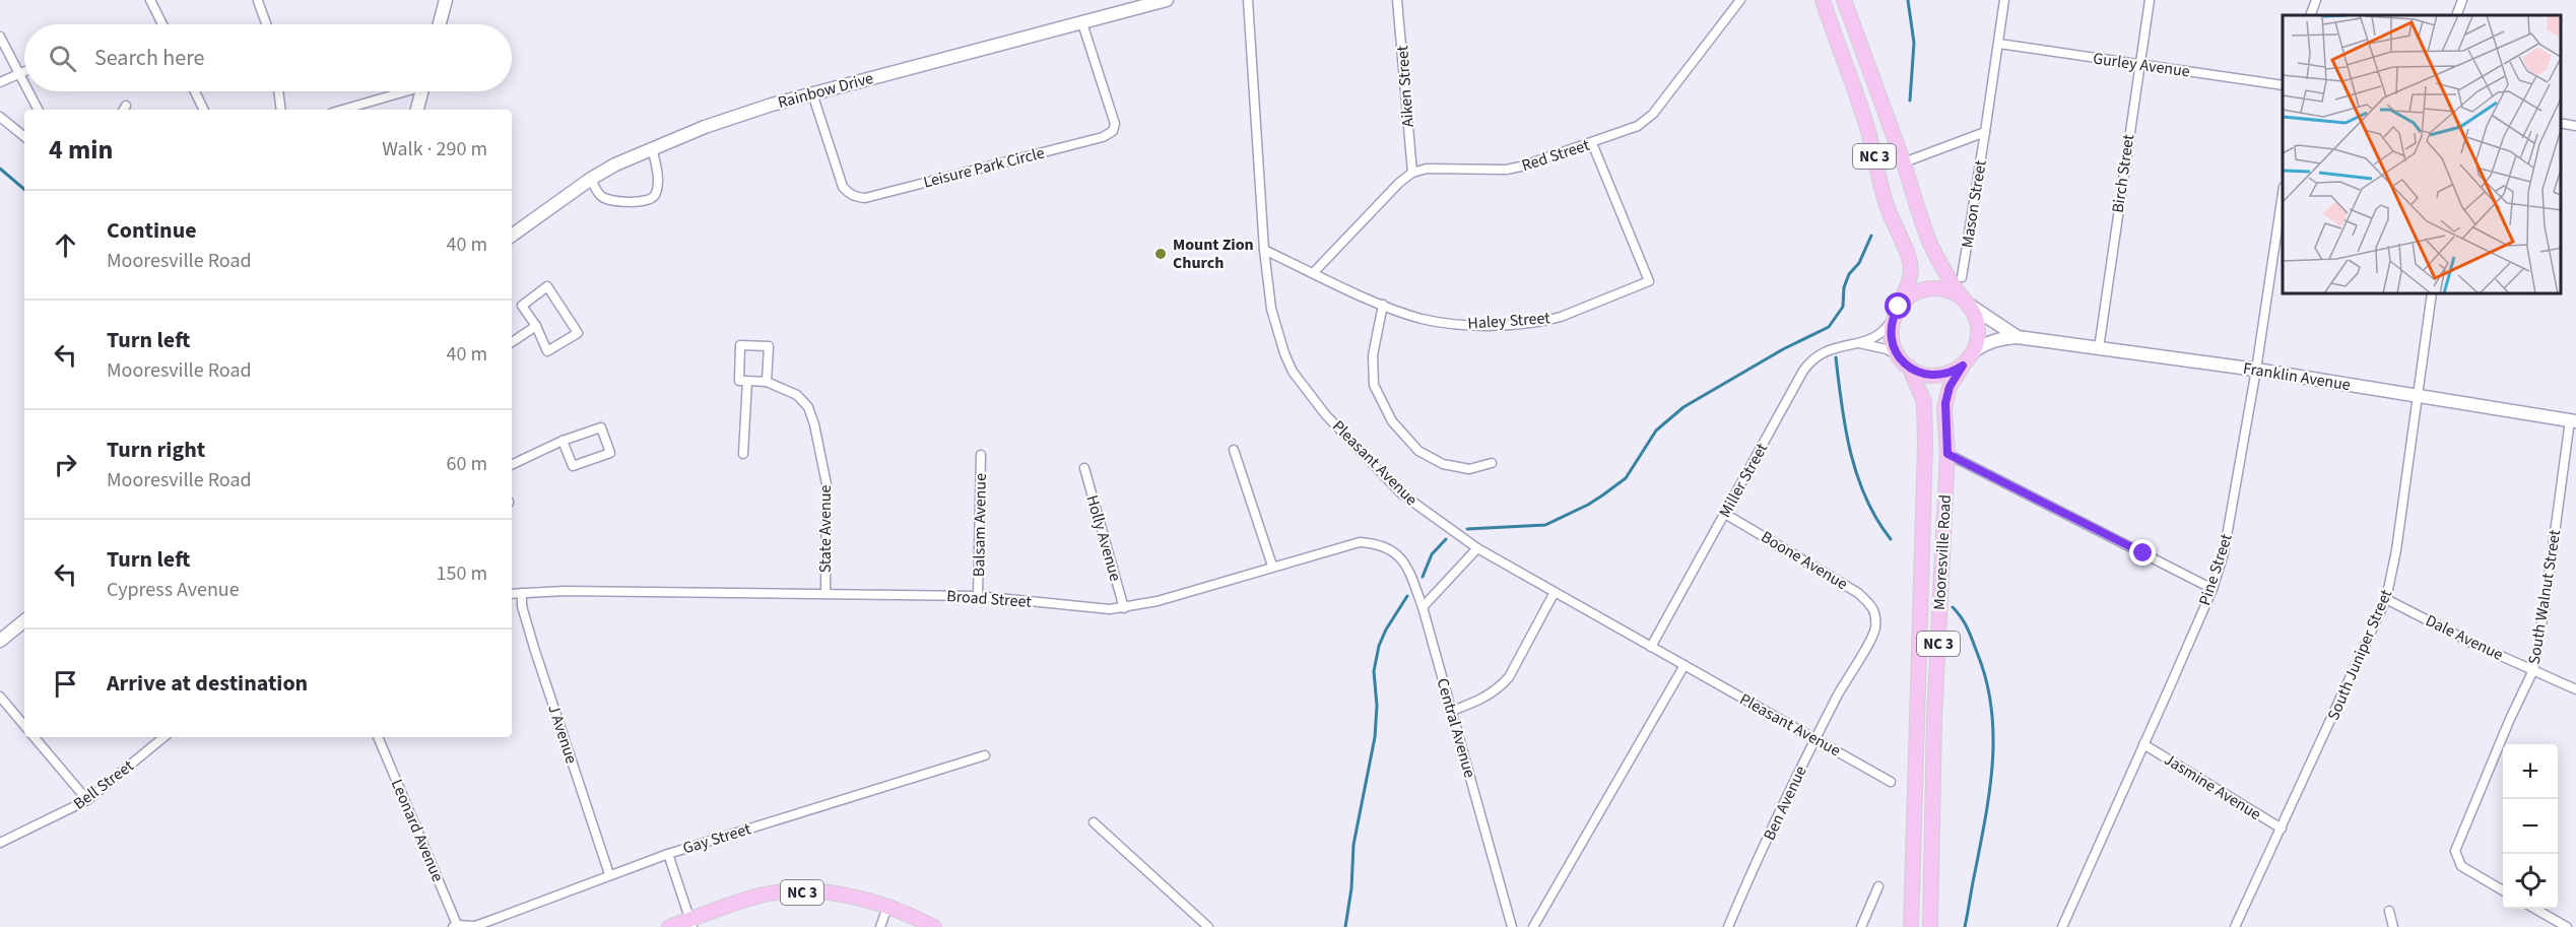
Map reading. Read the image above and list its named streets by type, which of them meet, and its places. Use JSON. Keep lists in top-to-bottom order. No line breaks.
{"streets":{"main road":["Rainbow Drive","NC 3","Franklin Avenue","Mooresville Road"],"street":["Gurley Avenue","Aiken Street","Red Street","Leisure Park Circle","Birch Street","Mason Street","Haley Street","Pleasant Avenue","Miller Street","Balsam Avenue","State Avenue","Holly Avenue","Boone Avenue","Pine Street","South Walnut Street","Broad Street","Dale Avenue","South Juniper Street","Central Avenue","J Avenue","Bell Street","Jasmine Avenue","Ben Avenue","Leonard Avenue","Gay Street"]},"crossings":[["Gurley Avenue","Birch Street"],["Gurley Avenue","Mason Street"],["Aiken Street","Red Street"],["Rainbow Drive","Leisure Park Circle"],["Red Street","Haley Street"],["NC 3","Mason Street"],["NC 3","Franklin Avenue"],["NC 3","Miller Street"],["NC 3","Mooresville Road"],["Birch Street","Franklin Avenue"],["Haley Street","Pleasant Avenue"],["Franklin Avenue","Miller Street"],["Franklin Avenue","Mooresville Road"],["Franklin Avenue","Pine Street"],["Franklin Avenue","South Walnut Street"],["Franklin Avenue","South Juniper Street"],["Pleasant Avenue","Miller Street"],["Pleasant Avenue","Ben Avenue"],["Miller Street","Mooresville Road"],["Miller Street","Boone Avenue"],["Balsam Avenue","Broad Street"],["State Avenue","Broad Street"],["Holly Avenue","Broad Street"],["Boone Avenue","Ben Avenue"],["Pine Street","Jasmine Avenue"],["South Walnut Street","Dale Avenue"],["Broad Street","Central Avenue"],["Broad Street","J Avenue"],["Dale Avenue","South Juniper Street"],["South Juniper Street","Jasmine Avenue"],["J Avenue","Gay Street"],["Leonard Avenue","Gay Street"]],"places":["Mount Zion Church"],"page":{"search":"Search here","heading":["4 min","Walk · 290 m"],"list":[["Continue","Mooresville Road","40 m"],["Turn left","Mooresville Road","40 m"],["Turn right","Mooresville Road","60 m"],["Turn left","Cypress Avenue","150 m"],"Arrive at destination"],"map_buttons":["+","−"]}}
